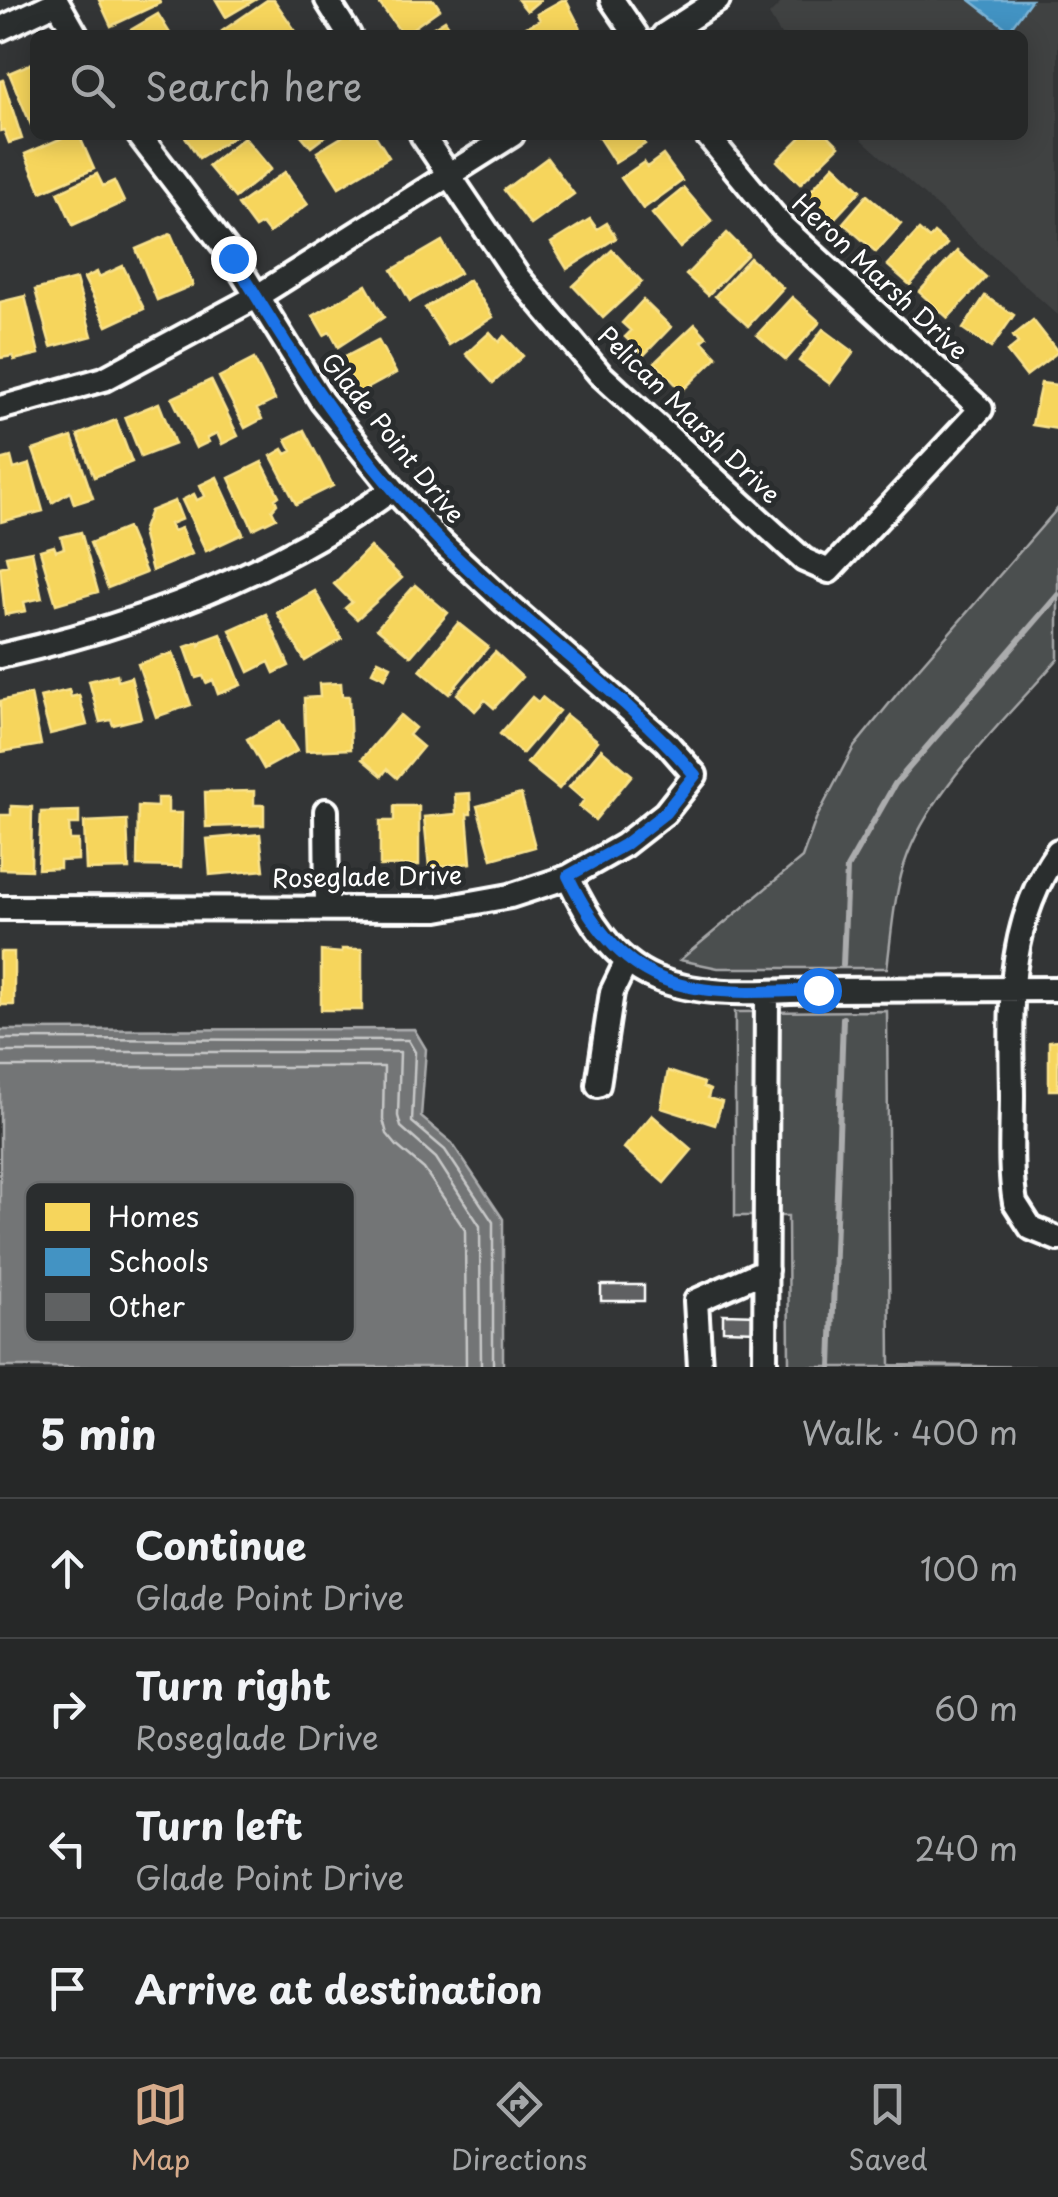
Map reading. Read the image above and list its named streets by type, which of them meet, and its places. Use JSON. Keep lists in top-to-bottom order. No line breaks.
{"streets":{"street":["Heron Marsh Drive","Pelican Marsh Drive","Glade Point Drive","Roseglade Drive"]},"crossings":[["Heron Marsh Drive","Pelican Marsh Drive"],["Glade Point Drive","Roseglade Drive"]],"legend":["Homes","Schools","Other"],"page":{"search":"Search here","heading":["5 min","Walk · 400 m"],"list":[["Continue","Glade Point Drive","100 m"],["Turn right","Roseglade Drive","60 m"],["Turn left","Glade Point Drive","240 m"],"Arrive at destination"],"nav":["Map","Directions","Saved"]}}
